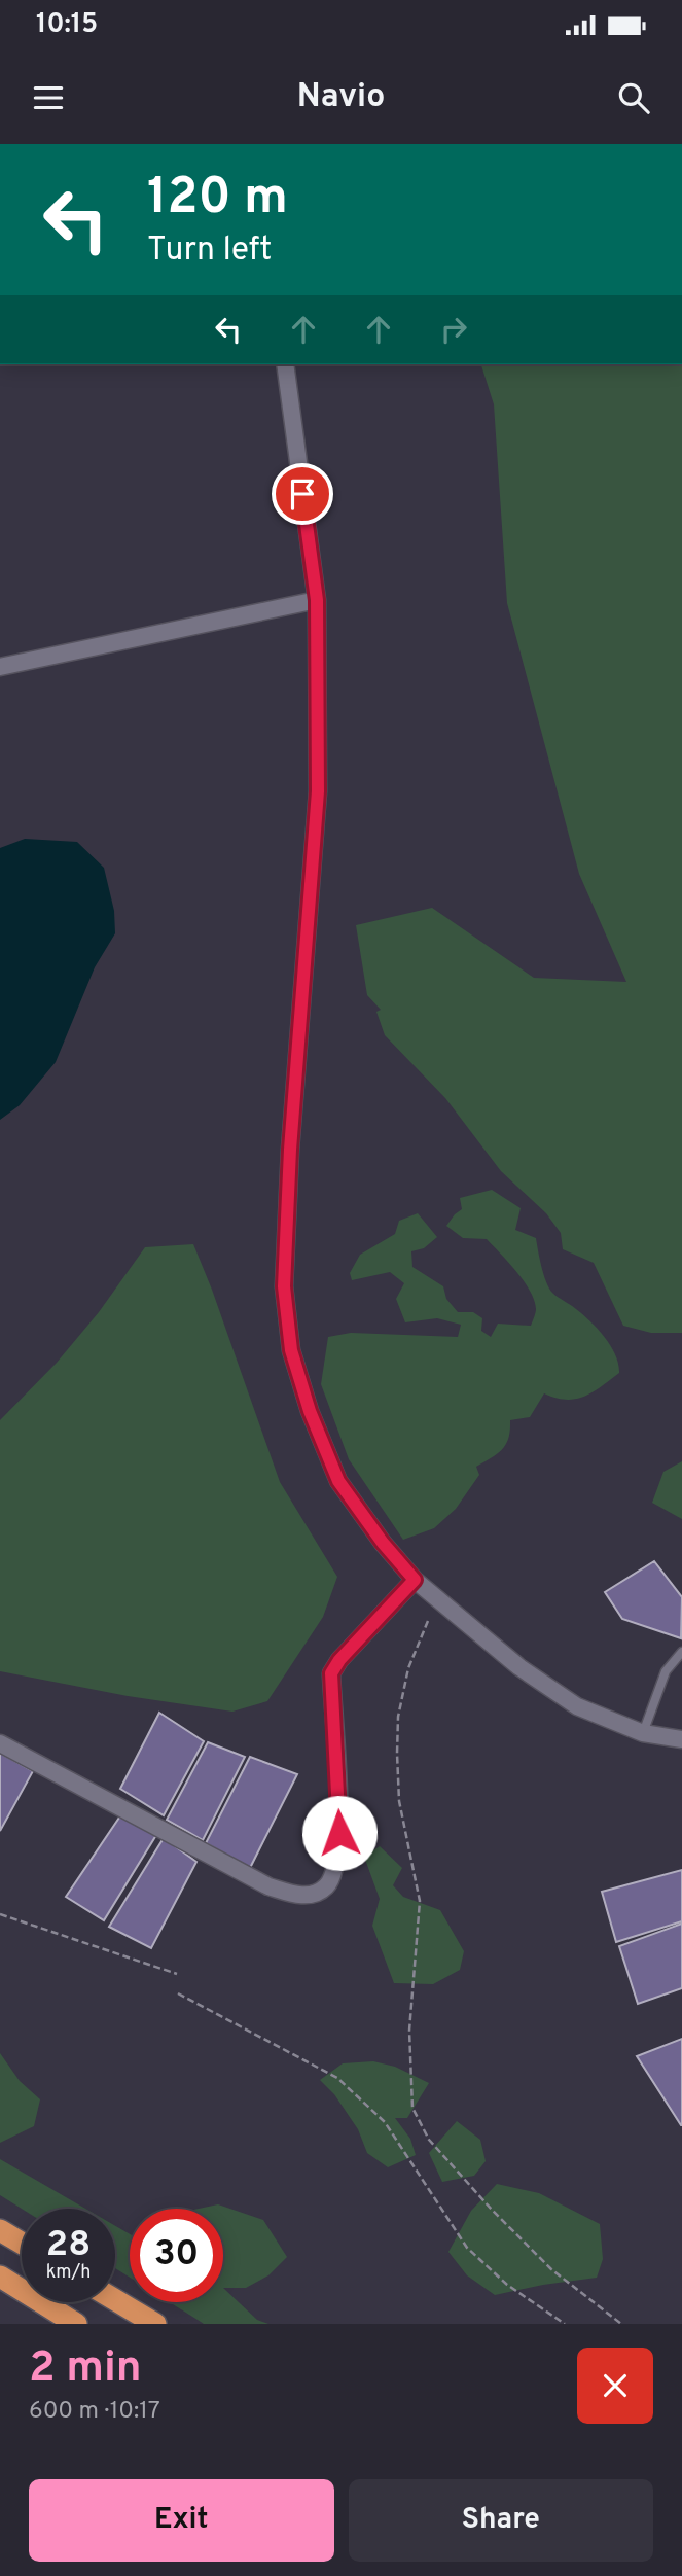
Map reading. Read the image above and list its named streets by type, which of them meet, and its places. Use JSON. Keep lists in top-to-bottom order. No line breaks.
{"page":{"status":"10:15","header":"Navio","turn":["120 m","Turn left"],"speed":"28 km/h","limit":"30","heading":["2 min","600 m · 10:17"],"buttons":["Exit","Share"]}}
